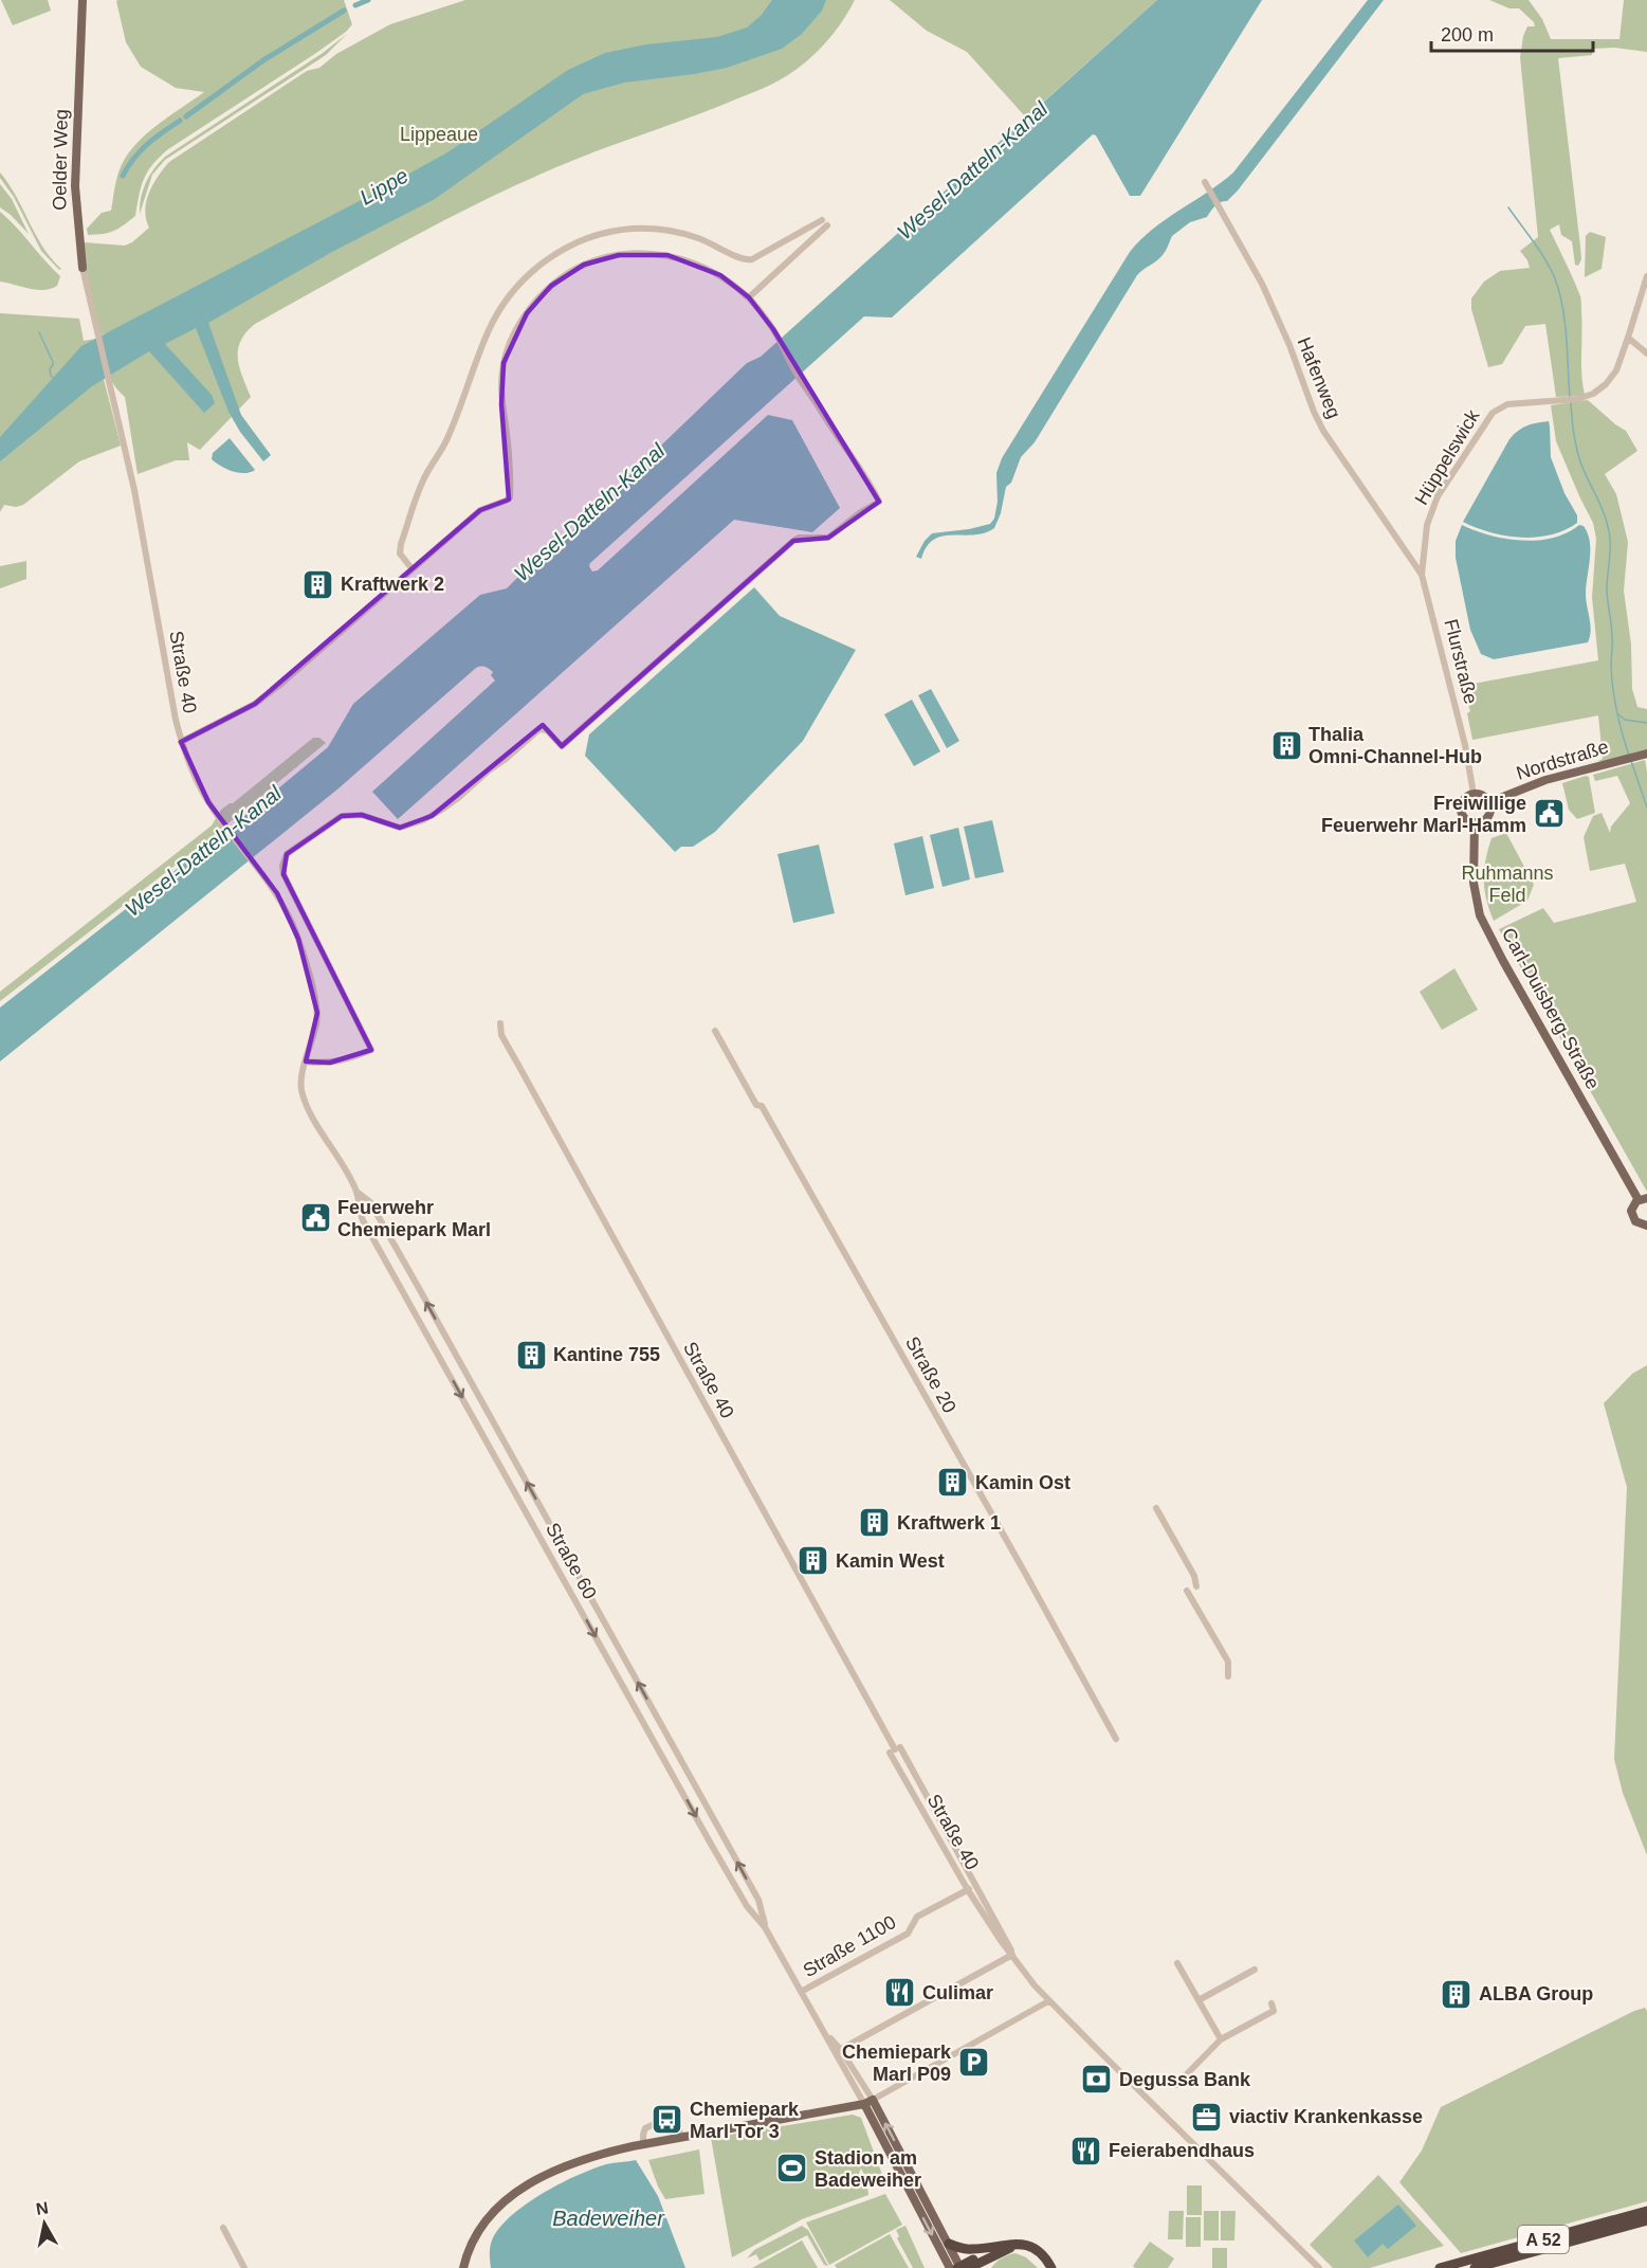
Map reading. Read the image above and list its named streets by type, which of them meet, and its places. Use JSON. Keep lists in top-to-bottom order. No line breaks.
{"streets":{"highway":["A 52"],"main road":["Oelder Weg","Nordstraße","Carl-Duisberg-Straße"],"street":["Hafenweg","Hüppelswick","Flurstraße","Straße 40","Straße 20","Straße 60","Straße 1100"]},"crossings":[["Oelder Weg","Straße 40"],["Hafenweg","Hüppelswick"],["Hafenweg","Flurstraße"],["Hüppelswick","Flurstraße"],["Flurstraße","Nordstraße"],["Flurstraße","Carl-Duisberg-Straße"],["Straße 40","Straße 60"],["Straße 40","Straße 1100"],["Nordstraße","Carl-Duisberg-Straße"],["Straße 60","Straße 1100"]],"water":["Wesel-Datteln-Kanal","Lippe","Badeweiher"],"parks":["Lippeaue","Ruhmanns Feld"],"places":{"building":["Kraftwerk 2","Thalia Omni-Channel-Hub","Kantine 755","Kamin Ost","Kraftwerk 1","Kamin West","ALBA Group"],"public building":["Freiwillige Feuerwehr Marl-Hamm","Feuerwehr Chemiepark Marl"],"restaurant":["Culimar","Feierabendhaus"],"parking":["Chemiepark Marl P09"],"bank":["Degussa Bank"],"office":["viactiv Krankenkasse"],"bus stop":["Chemiepark Marl Tor 3"],"sports":["Stadion am Badeweiher"]},"scale_bar":"200 m","north":"top"}
